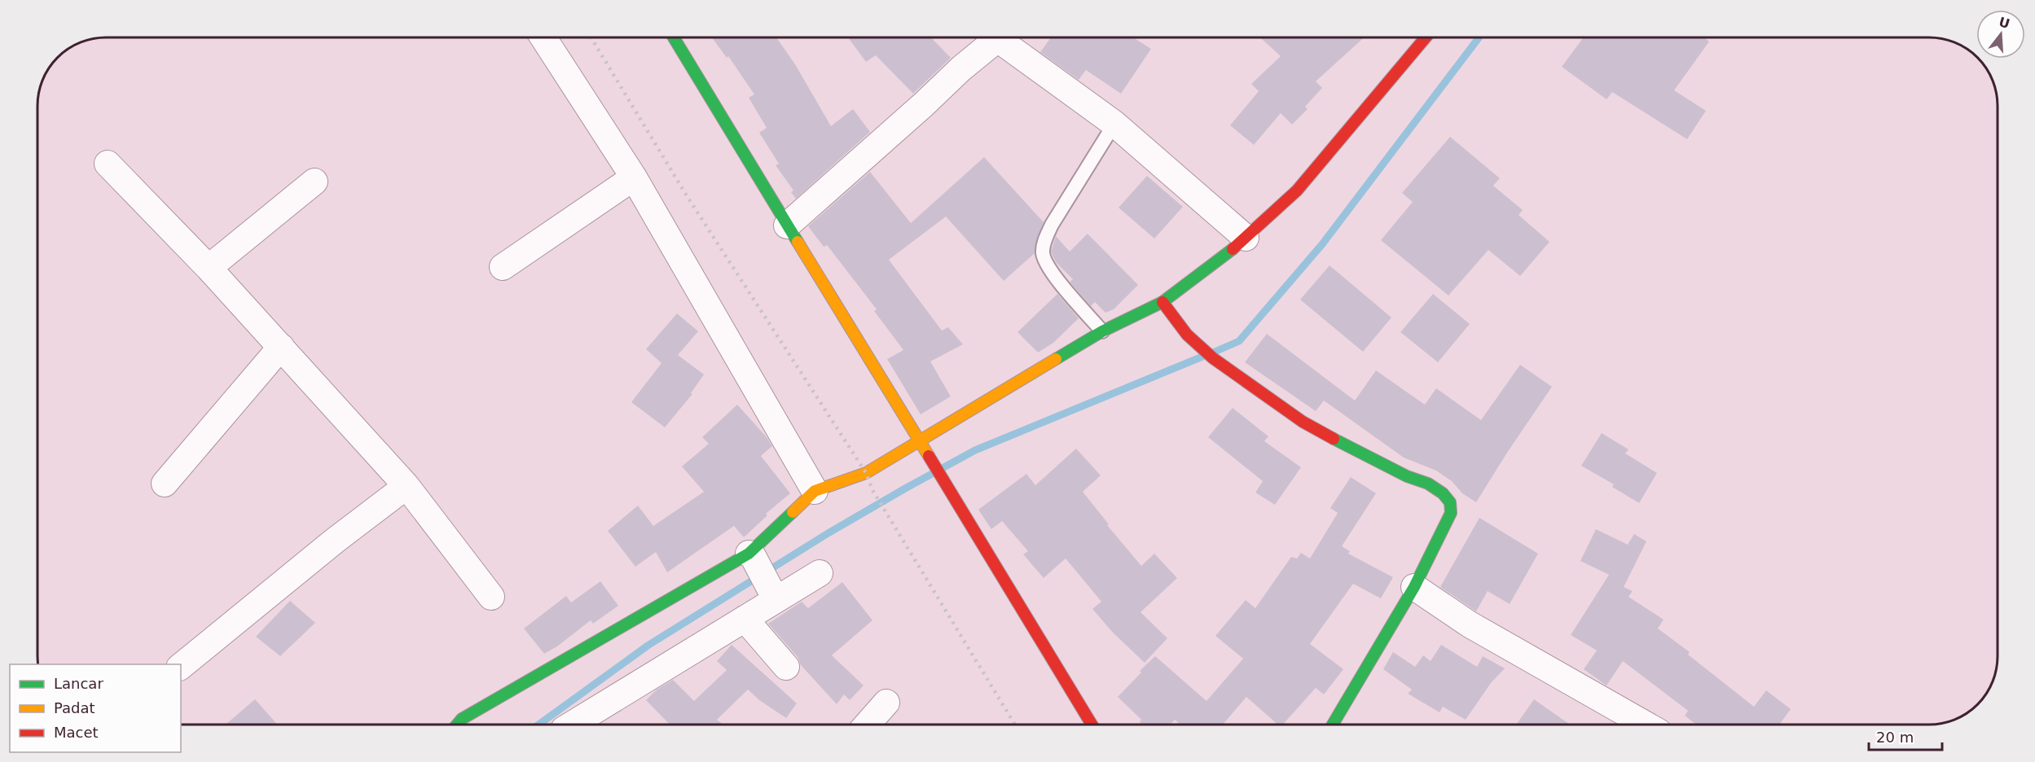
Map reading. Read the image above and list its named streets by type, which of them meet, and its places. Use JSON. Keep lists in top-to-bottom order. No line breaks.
{"legend":["Lancar","Padat","Macet"],"scale_bar":"20 m","north":"top"}
